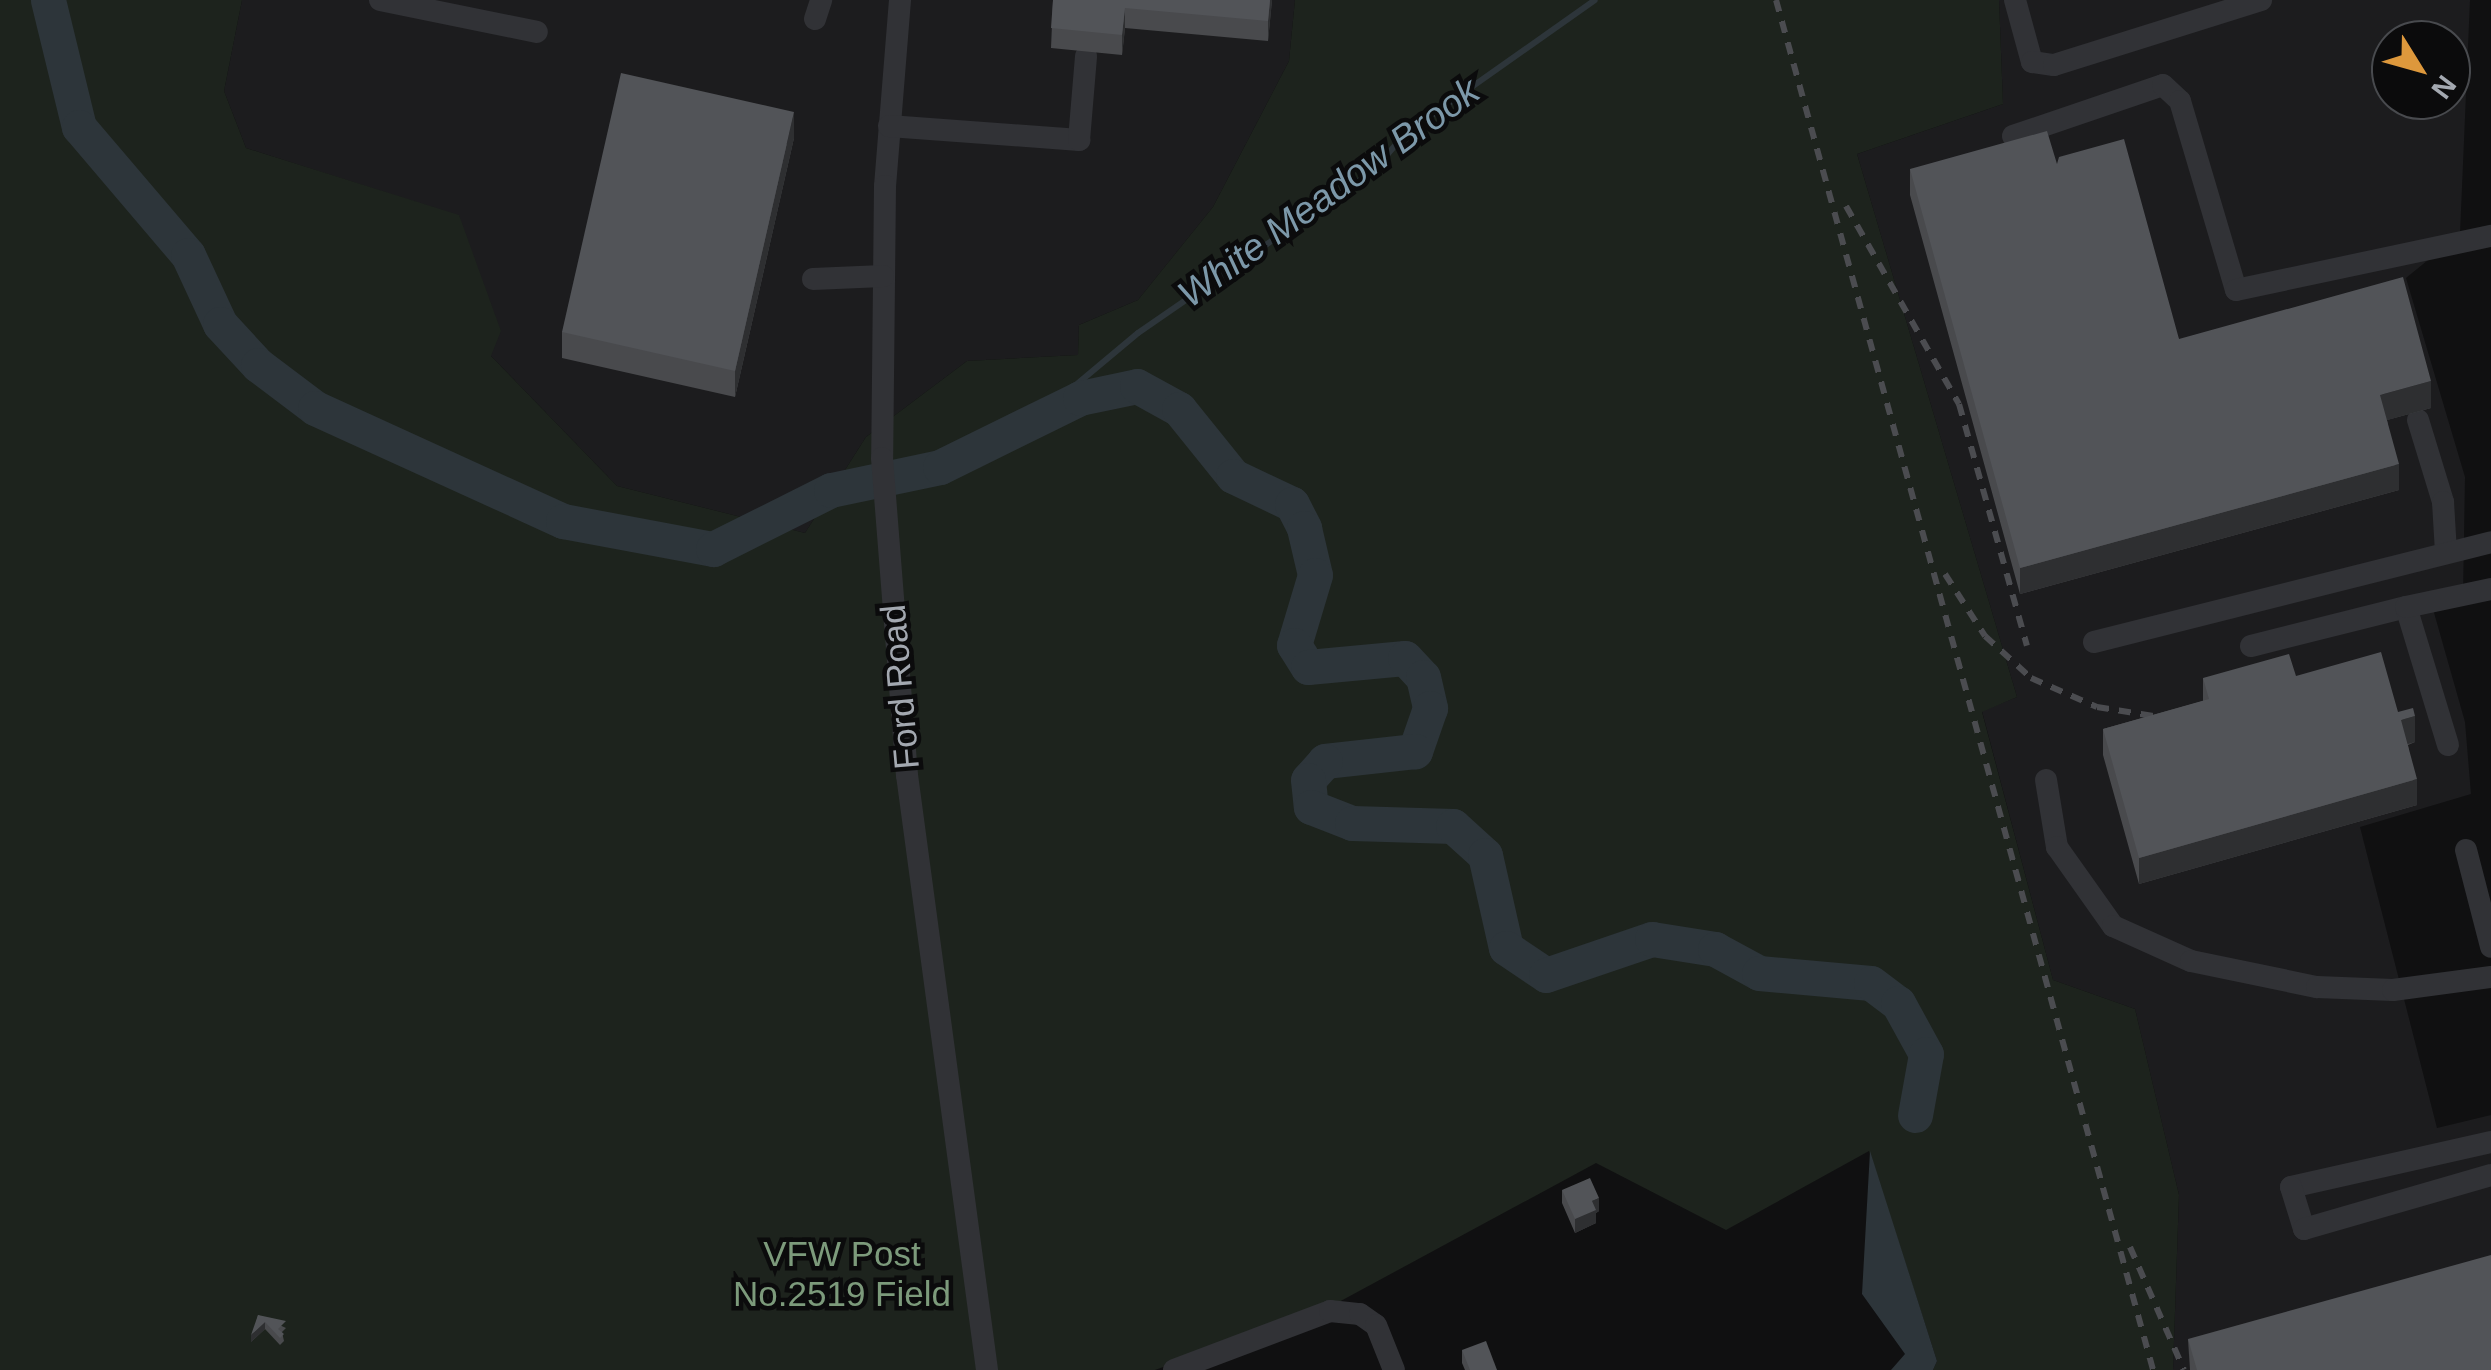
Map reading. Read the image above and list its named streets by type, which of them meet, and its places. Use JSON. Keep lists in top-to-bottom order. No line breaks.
{"streets":{"street":["Ford Road"]},"water":["White Meadow Brook"],"parks":["VFW Post No.2519 Field"],"north":"bottom right"}
